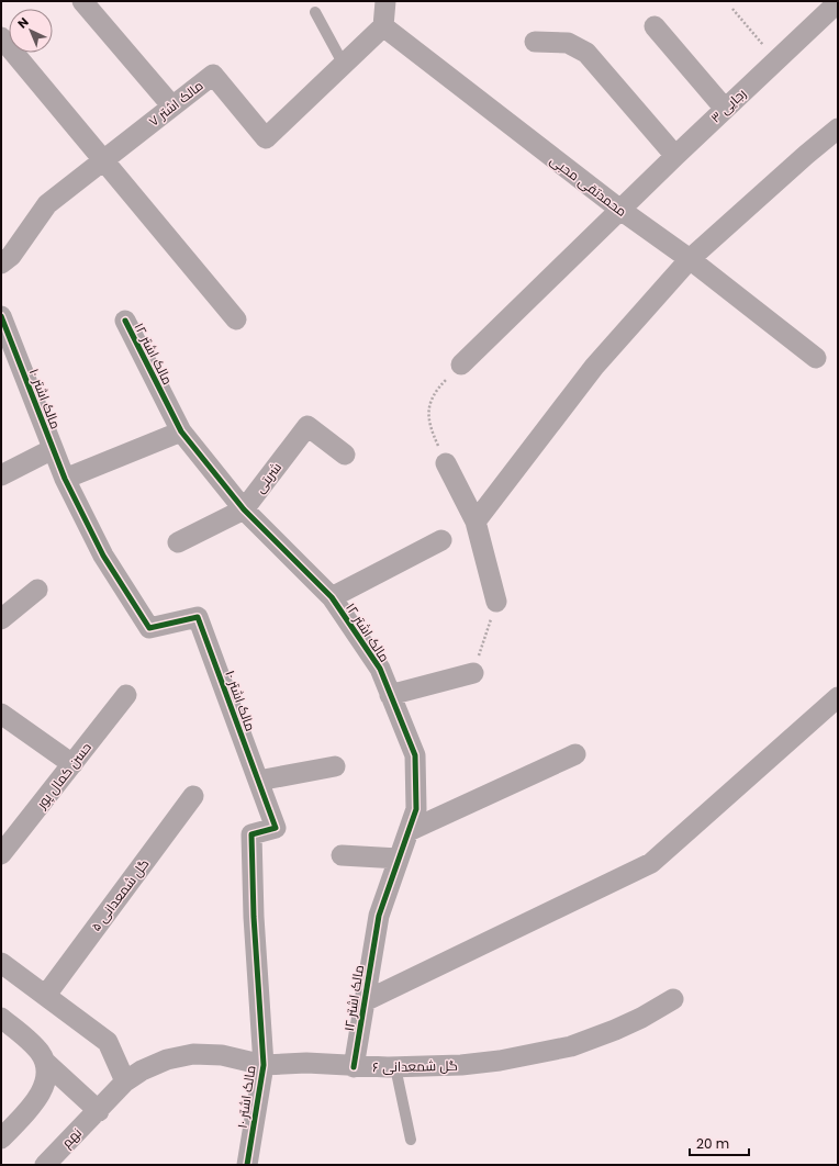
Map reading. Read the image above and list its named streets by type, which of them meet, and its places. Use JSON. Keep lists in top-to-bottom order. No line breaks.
{"streets":{"street":["مالک اشتر ۷","رجایی ۳","محمدتقی محبی","مالک اشتر ۱۲","مالک اشتر ۱۰","شربتی","حسن کمال پور","گل شمعدانی ۵","گل شمعدانی ۶","نهم"]},"crossings":[["مالک اشتر ۷","محمدتقی محبی"],["رجایی ۳","محمدتقی محبی"],["مالک اشتر ۱۲","شربتی"],["مالک اشتر ۱۲","گل شمعدانی ۶"],["مالک اشتر ۱۰","گل شمعدانی ۶"],["گل شمعدانی ۶","نهم"]],"scale_bar":"20 m","north":"top left"}
